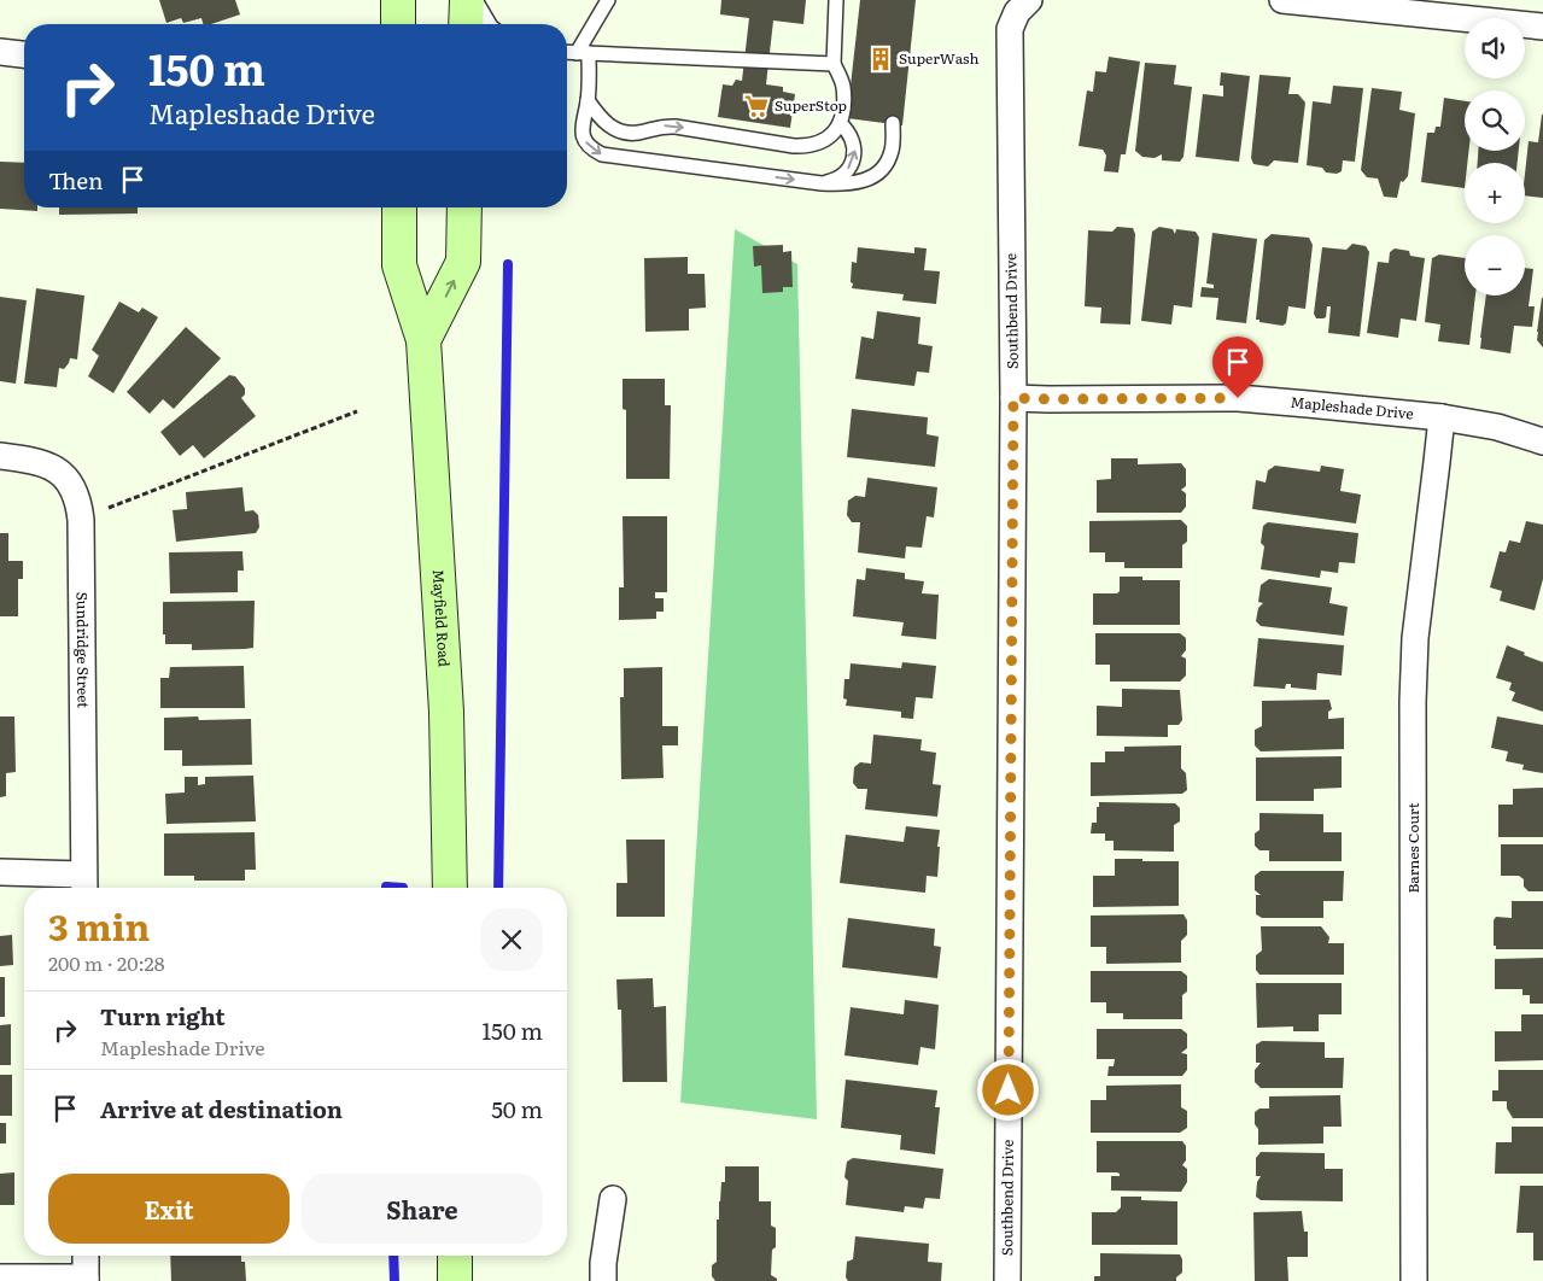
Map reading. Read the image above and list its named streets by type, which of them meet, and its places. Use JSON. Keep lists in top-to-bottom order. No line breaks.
{"streets":{"main road":["Mayfield Road"],"street":["Southbend Drive","Mapleshade Drive","Sundridge Street","Barnes Court"]},"crossings":[["Southbend Drive","Mapleshade Drive"],["Mapleshade Drive","Barnes Court"]],"places":{"building":["SuperWash"],"supermarket":["SuperStop"]},"page":{"map_buttons":["+","−"],"turn":["150 m","Mapleshade Drive"],"then":"Then","heading":["3 min","200 m · 20:28"],"list":[{"name":"Turn right","note":"Mapleshade Drive","value":"150 m"},{"name":"Arrive at destination","value":"50 m"}],"buttons":["Exit","Share"]}}
